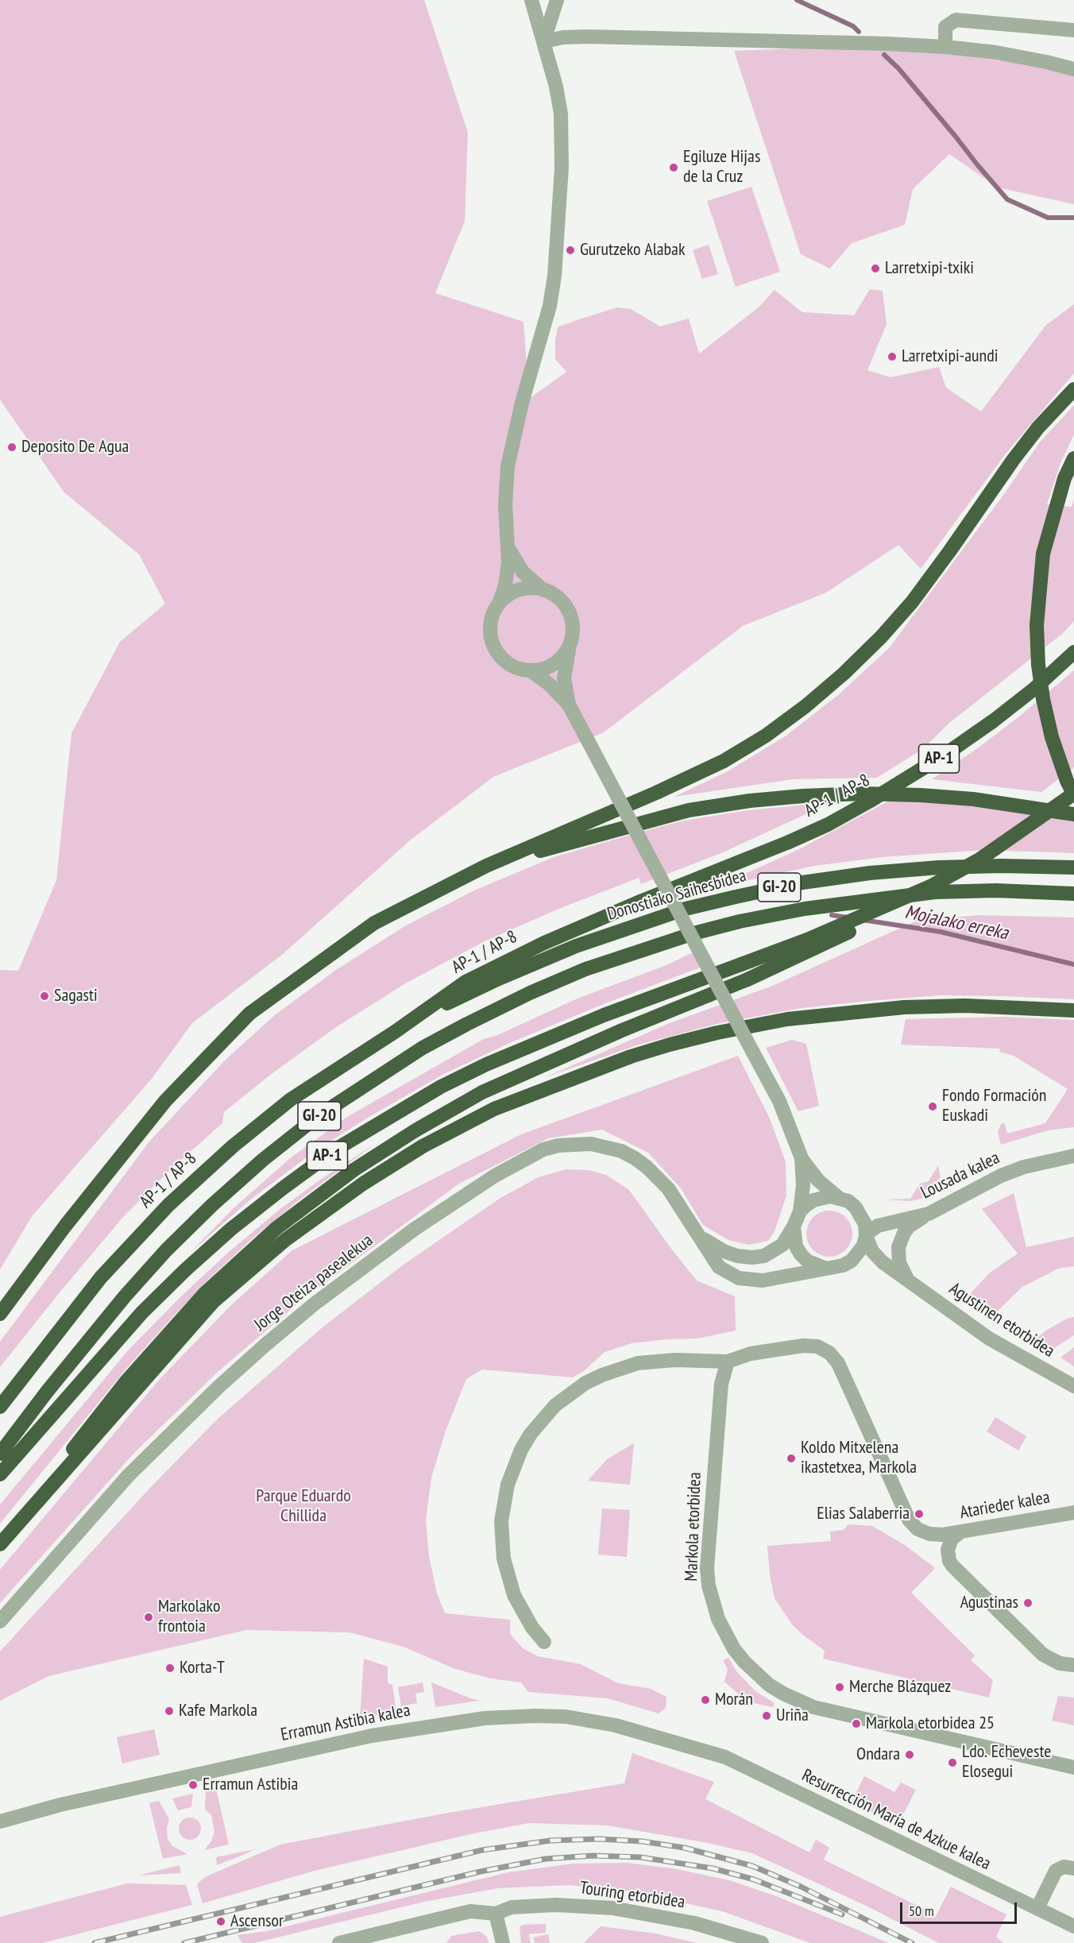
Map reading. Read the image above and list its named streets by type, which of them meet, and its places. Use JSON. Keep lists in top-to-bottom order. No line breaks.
{"streets":{"highway":["AP-1","AP-1 / AP-8","GI-20","Donostiako Saihesbidea"],"street":["Lousada kalea","Jorge Oteiza pasealekua","Agustinen etorbidea","Atarieder kalea","Markola etorbidea","Erramun Astibia kalea","Resurrección María de Azkue kalea","Touring etorbidea"]},"crossings":[["AP-1 / AP-8","Donostiako Saihesbidea"],["Lousada kalea","Jorge Oteiza pasealekua"],["Lousada kalea","Agustinen etorbidea"],["Jorge Oteiza pasealekua","Agustinen etorbidea"],["Atarieder kalea","Markola etorbidea"],["Erramun Astibia kalea","Resurrección María de Azkue kalea"]],"water":["Mojalako erreka"],"parks":["Parque Eduardo Chillida"],"places":["Egiluze Hijas de la Cruz","Gurutzeko Alabak","Larretxipi-txiki","Larretxipi-aundi","Deposito De Agua","Sagasti","Fondo Formación Euskadi","Koldo Mitxelena ikastetxea, Markola","Elias Salaberria","Agustinas","Markolako frontoia","Korta-T","Merche Blázquez","Morán","Kafe Markola","Uriña","Markola etorbidea 25","Ondara","Ldo. Echeveste Elosegui","Erramun Astibia","Ascensor"],"scale_bar":"50 m"}
